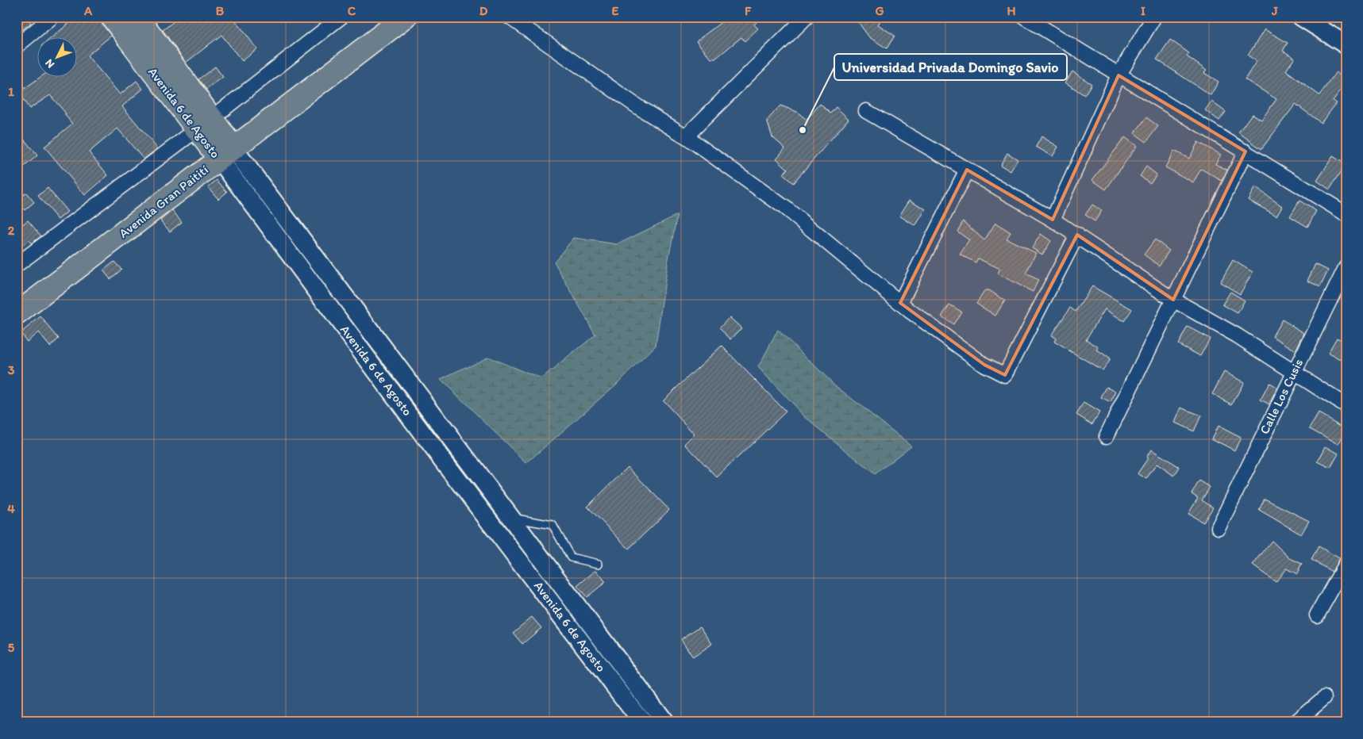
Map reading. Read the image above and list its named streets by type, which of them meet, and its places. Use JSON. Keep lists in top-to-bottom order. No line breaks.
{"streets":{"main road":["Avenida 6 de Agosto","Avenida Gran Paitití"],"street":["Calle Los Cusis"]},"crossings":[["Avenida 6 de Agosto","Avenida Gran Paitití"]],"places":["Universidad Privada Domingo Savio"],"north":"bottom left","grid":{"columns":["A","B","C","D","E","F","G","H","I","J"],"rows":["1","2","3","4","5"]}}
